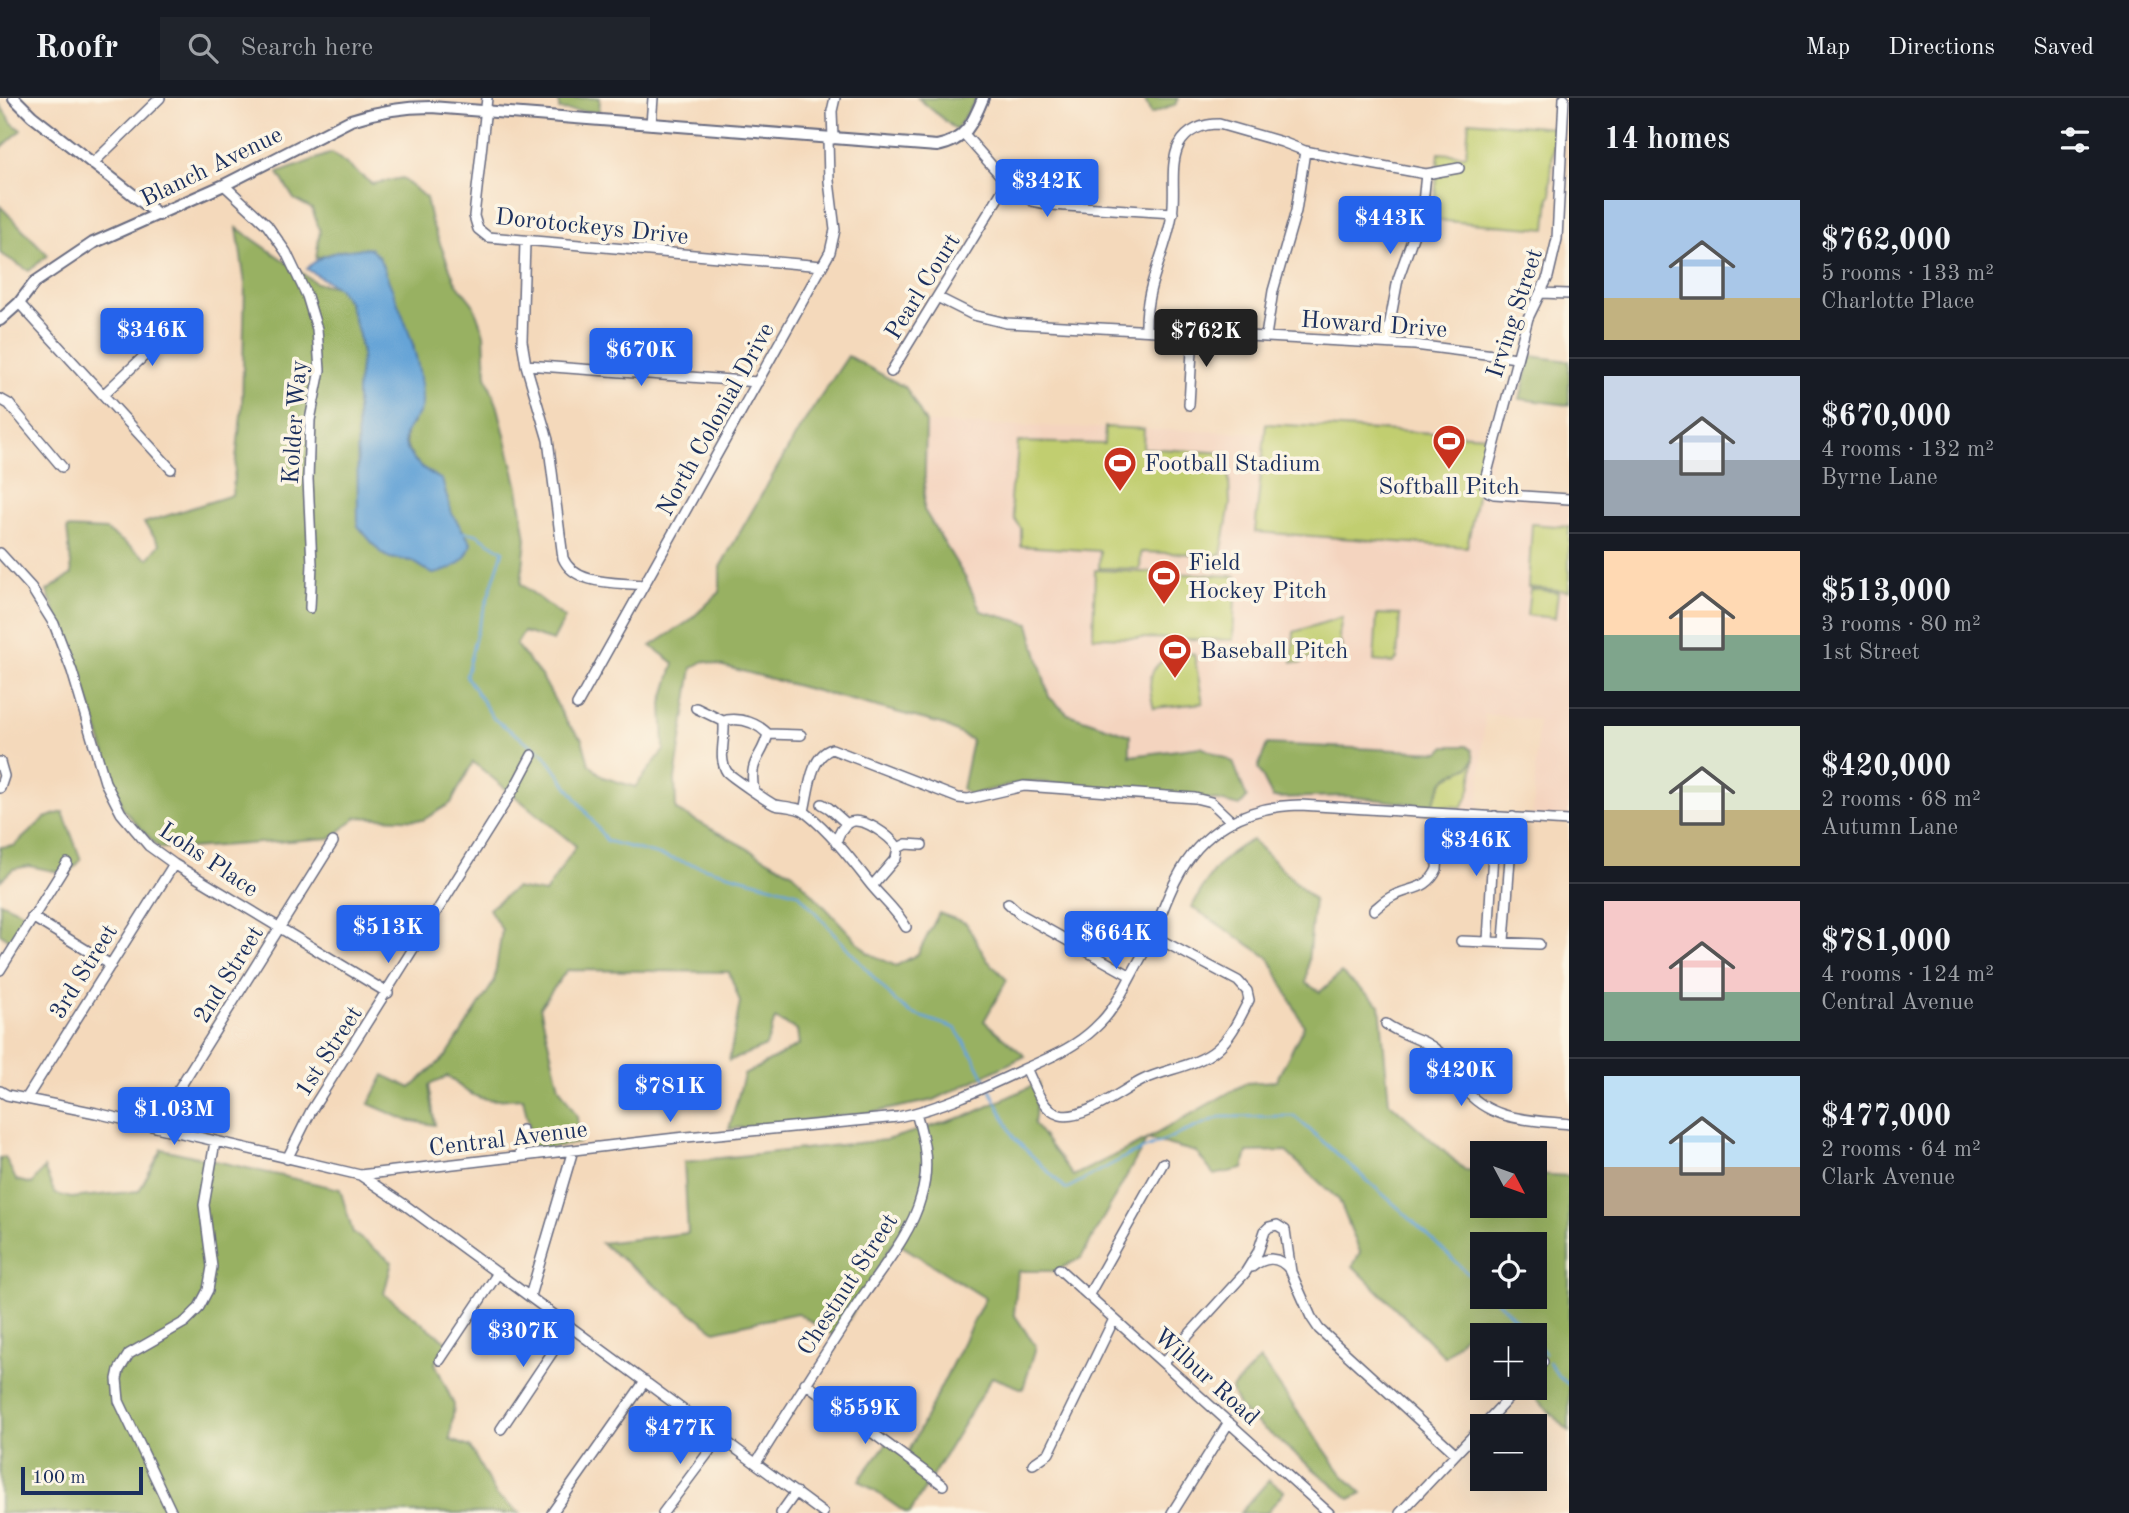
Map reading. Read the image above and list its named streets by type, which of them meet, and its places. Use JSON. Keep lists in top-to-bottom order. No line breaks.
{"streets":{"main road":["Blanch Avenue"],"street":["Dorotockeys Drive","Pearl Court","Irving Street","Howard Drive","North Colonial Drive","Kolder Way","Lohs Place","3rd Street","2nd Street","1st Street","Central Avenue","Chestnut Street","Wilbur Road"]},"crossings":[["Blanch Avenue","Dorotockeys Drive"],["Blanch Avenue","North Colonial Drive"],["Blanch Avenue","Kolder Way"],["Dorotockeys Drive","North Colonial Drive"],["Pearl Court","Howard Drive"],["Irving Street","Howard Drive"],["Lohs Place","3rd Street"],["Lohs Place","2nd Street"],["Lohs Place","1st Street"],["Central Avenue","Chestnut Street"]],"places":{"sports":["Softball Pitch","Football Stadium","Field Hockey Pitch","Baseball Pitch"]},"scale_bar":"100 m","north":"bottom right","page":{"header":"Roofr","search":"Search here","nav":["Map","Directions","Saved"],"heading":"14 homes","price":["$342K","$443K","$346K","$762K","$670K","$346K","$513K","$664K","$420K","$781K","$1.03M","$307K","$559K","$477K"],"list":[{"name":"$762,000","note":"5 rooms · 133 m² · Charlotte Place"},{"name":"$670,000","note":"4 rooms · 132 m² · Byrne Lane"},{"name":"$513,000","note":"3 rooms · 80 m² · 1st Street"},{"name":"$420,000","note":"2 rooms · 68 m² · Autumn Lane"},{"name":"$781,000","note":"4 rooms · 124 m² · Central Avenue"},{"name":"$477,000","note":"2 rooms · 64 m² · Clark Avenue"}],"map_buttons":["+","−"],"scale":"100 m"}}
